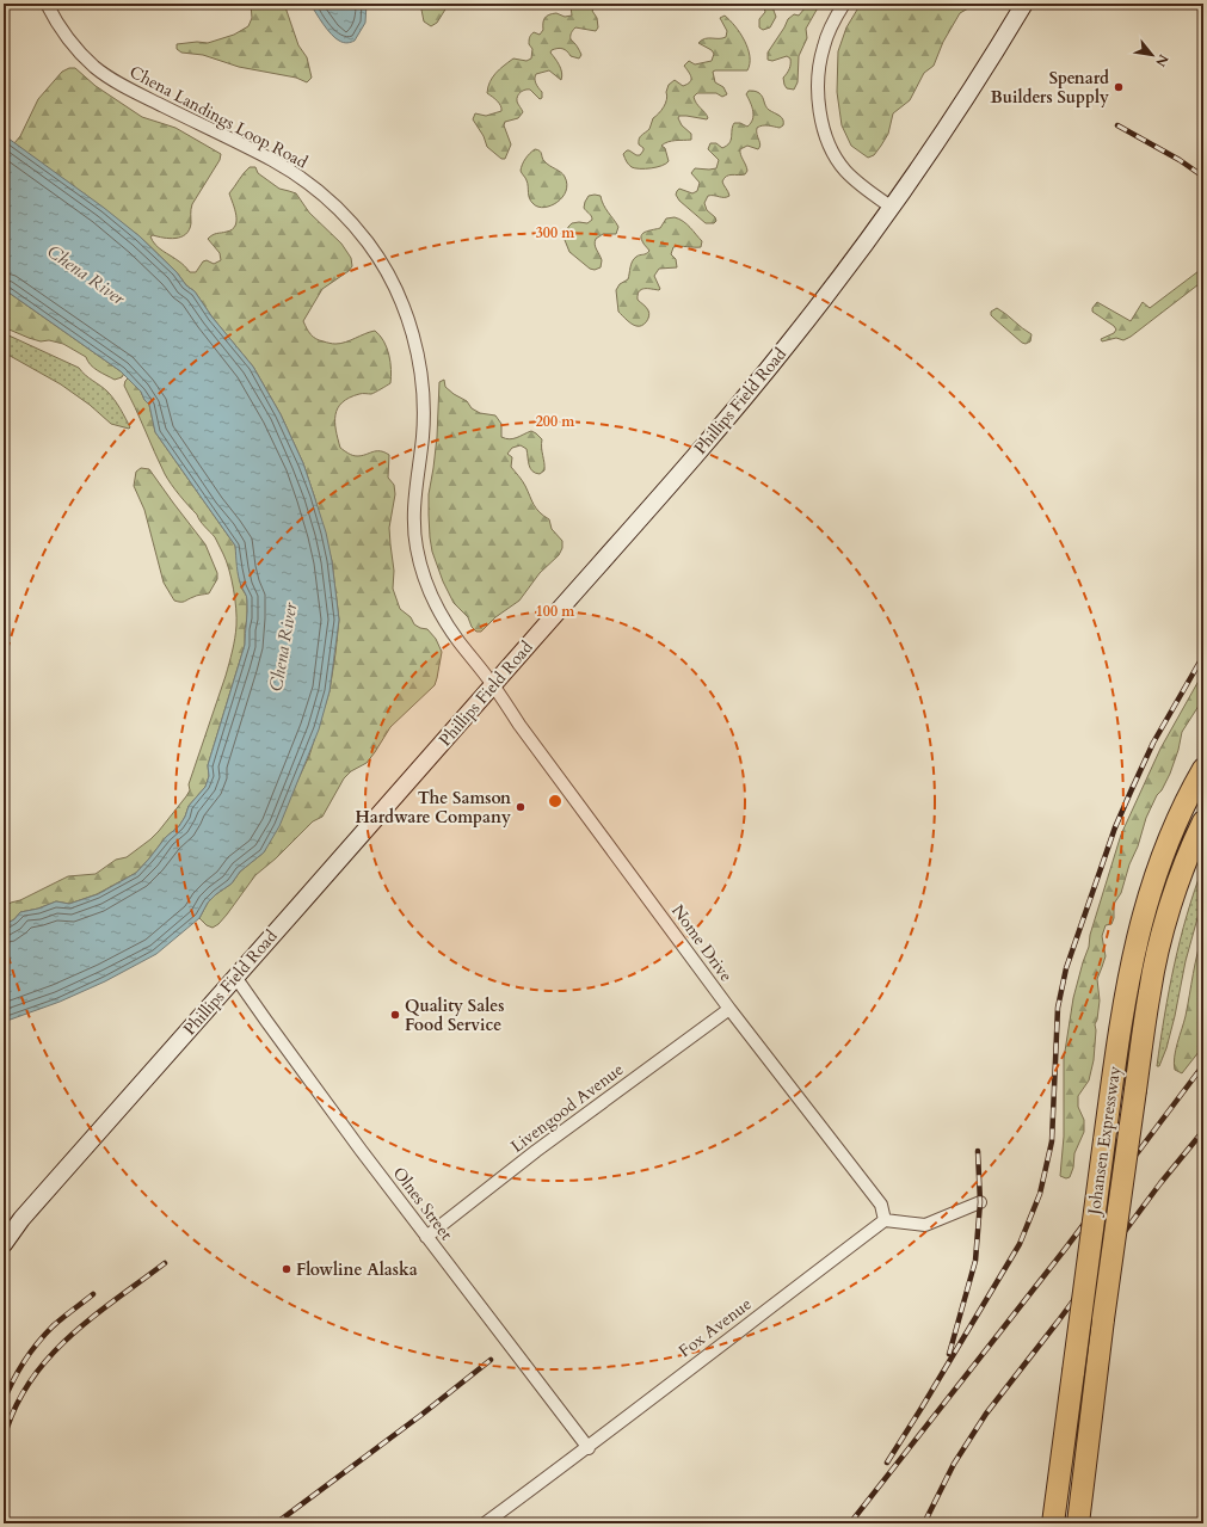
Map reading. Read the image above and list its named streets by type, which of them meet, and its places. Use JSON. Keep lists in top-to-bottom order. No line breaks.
{"streets":{"highway":["Johansen Expressway"],"street":["Chena Landings Loop Road","Phillips Field Road","Nome Drive","Livengood Avenue","Olnes Street","Fox Avenue"]},"crossings":[["Chena Landings Loop Road","Phillips Field Road"],["Chena Landings Loop Road","Nome Drive"],["Phillips Field Road","Nome Drive"],["Phillips Field Road","Olnes Street"],["Nome Drive","Livengood Avenue"],["Nome Drive","Fox Avenue"],["Livengood Avenue","Olnes Street"],["Olnes Street","Fox Avenue"]],"water":["Chena River"],"places":["Spenard Builders Supply","The Samson Hardware Company","Quality Sales Food Service","Flowline Alaska"],"north":"bottom right","rings":["300 m","200 m","100 m"]}
